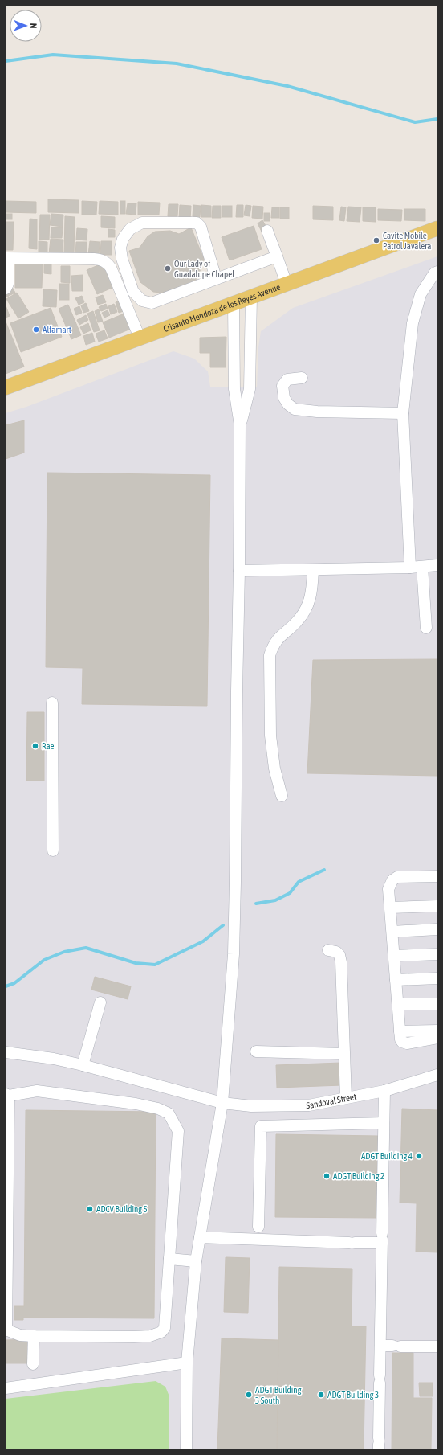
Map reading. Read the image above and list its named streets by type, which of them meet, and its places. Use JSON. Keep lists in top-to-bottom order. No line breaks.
{"streets":{"main road":["Crisanto Mendoza de los Reyes Avenue"],"street":["Sandoval Street"]},"places":["Cavite Mobile Patrol Javalera","Our Lady of Guadalupe Chapel","Alfamart","Rae","ADGT Building 4","ADGT Building 2","ADCV Building 5","ADGT Building 3 South","ADGT Building 3"],"north":"right"}
